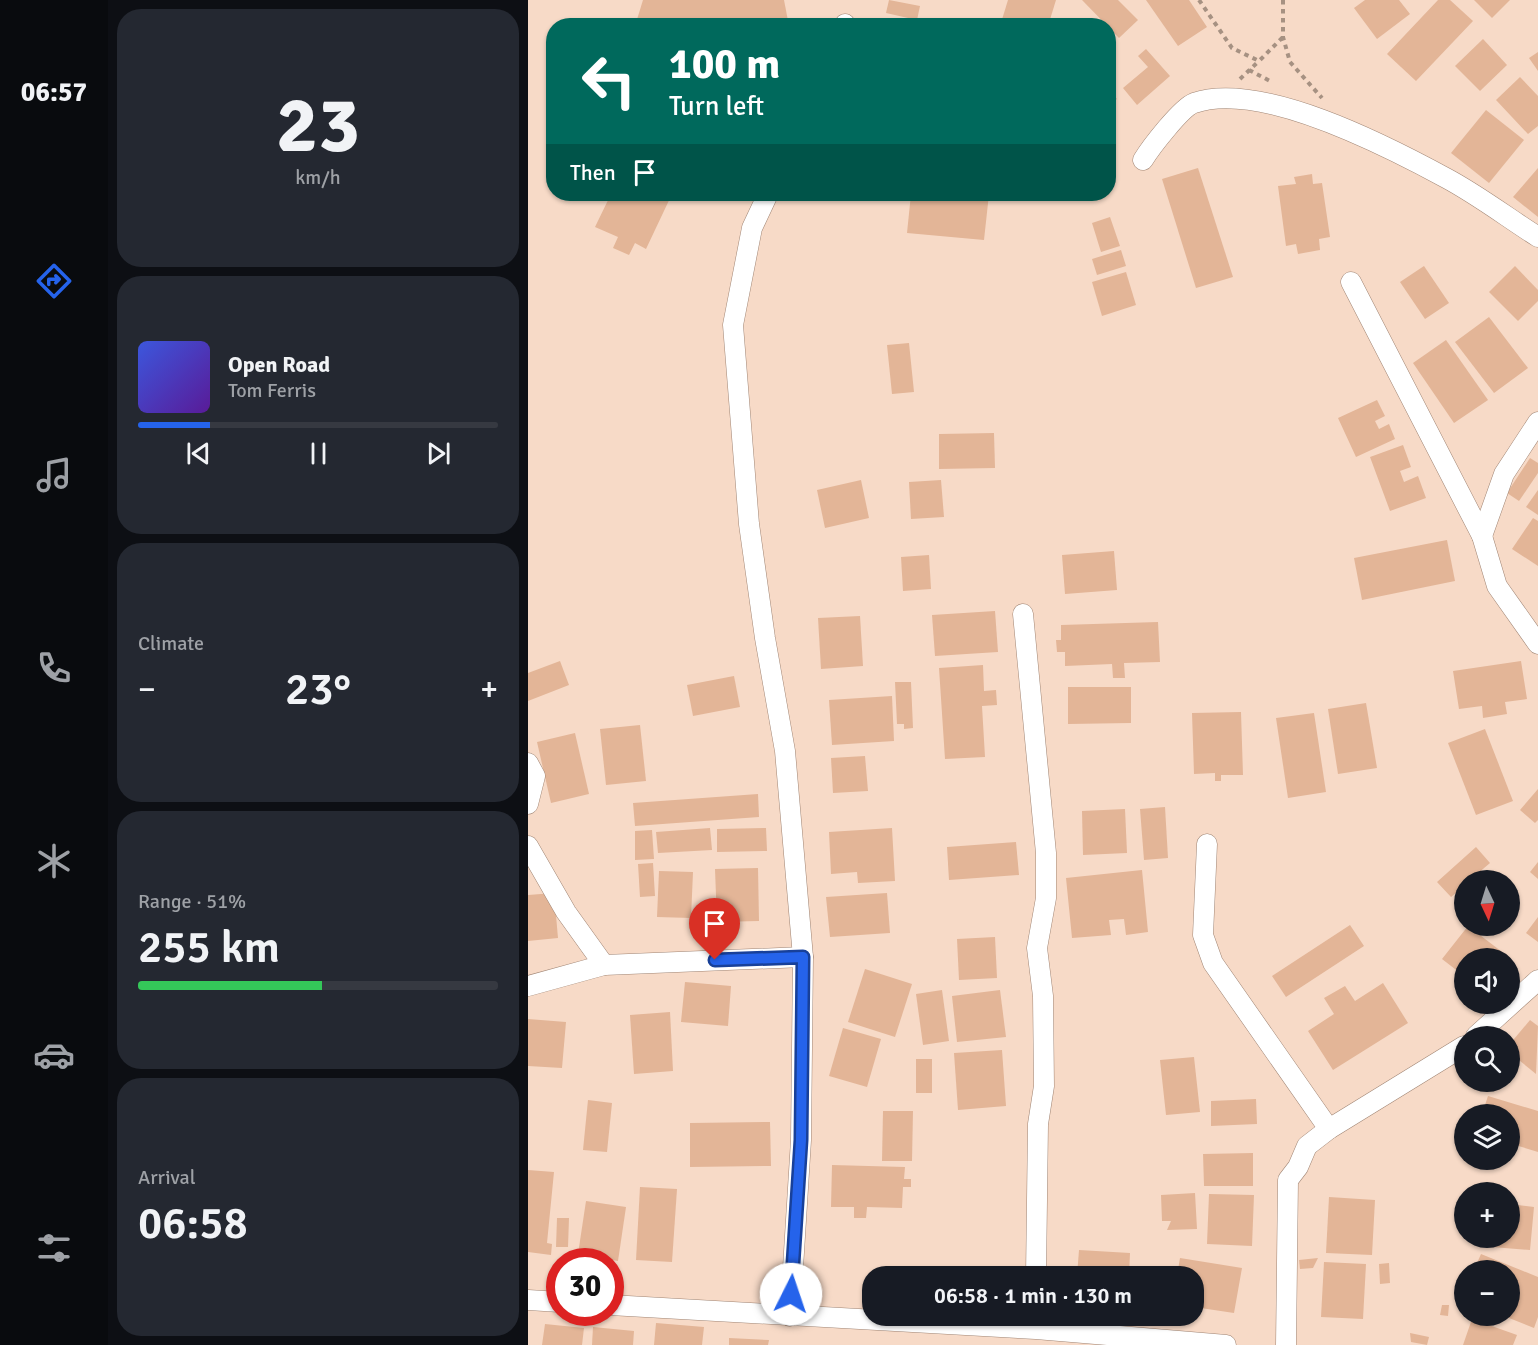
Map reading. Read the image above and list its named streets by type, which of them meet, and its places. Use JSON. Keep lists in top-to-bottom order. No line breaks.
{"north":"bottom","page":{"tabs":"06:57","tile":[["23","km/h"],"Climate",["Range · 51%","255 km"],["Arrival","06:58"]],"turn":["100 m","Turn left"],"then":"Then","song":["Open Road","Tom Ferris"],"heat":["−","23°","+"],"map_buttons":["+","−"],"limit":"30","trip":"06:58 · 1 min · 130 m"}}
